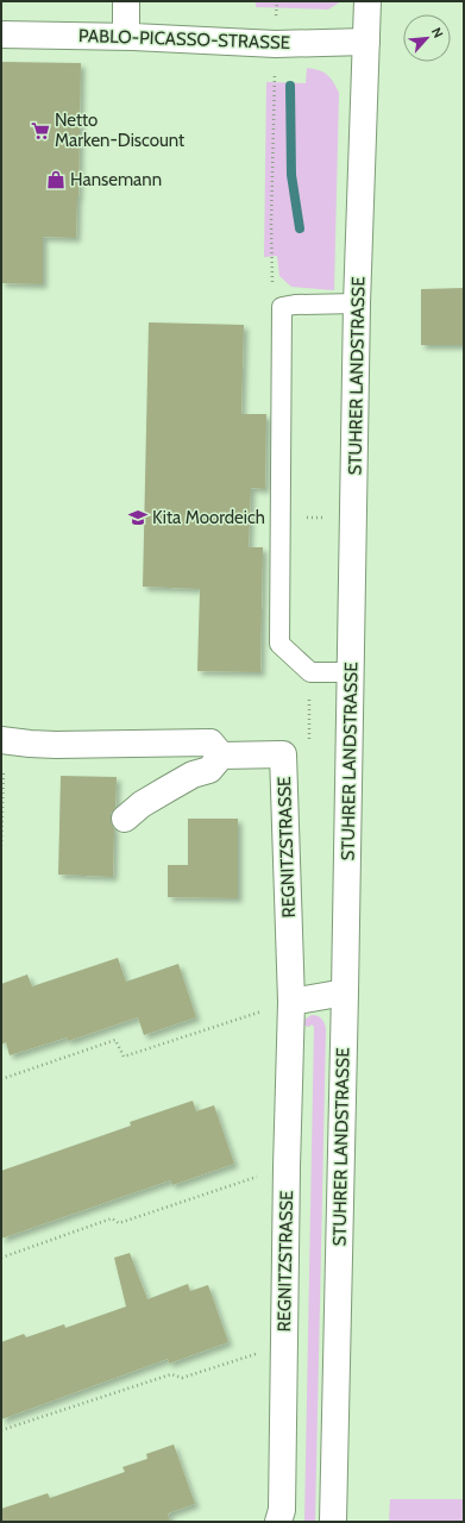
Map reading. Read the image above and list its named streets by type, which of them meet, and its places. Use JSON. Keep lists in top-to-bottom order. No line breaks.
{"streets":{"street":["PABLO-PICASSO-STRASSE","STUHRER LANDSTRASSE","REGNITZSTRASSE"]},"crossings":[["PABLO-PICASSO-STRASSE","STUHRER LANDSTRASSE"]],"places":{"supermarket":["Netto Marken-Discount"],"shop":["Hansemann"],"school or university":["Kita Moordeich"]},"north":"top right"}
